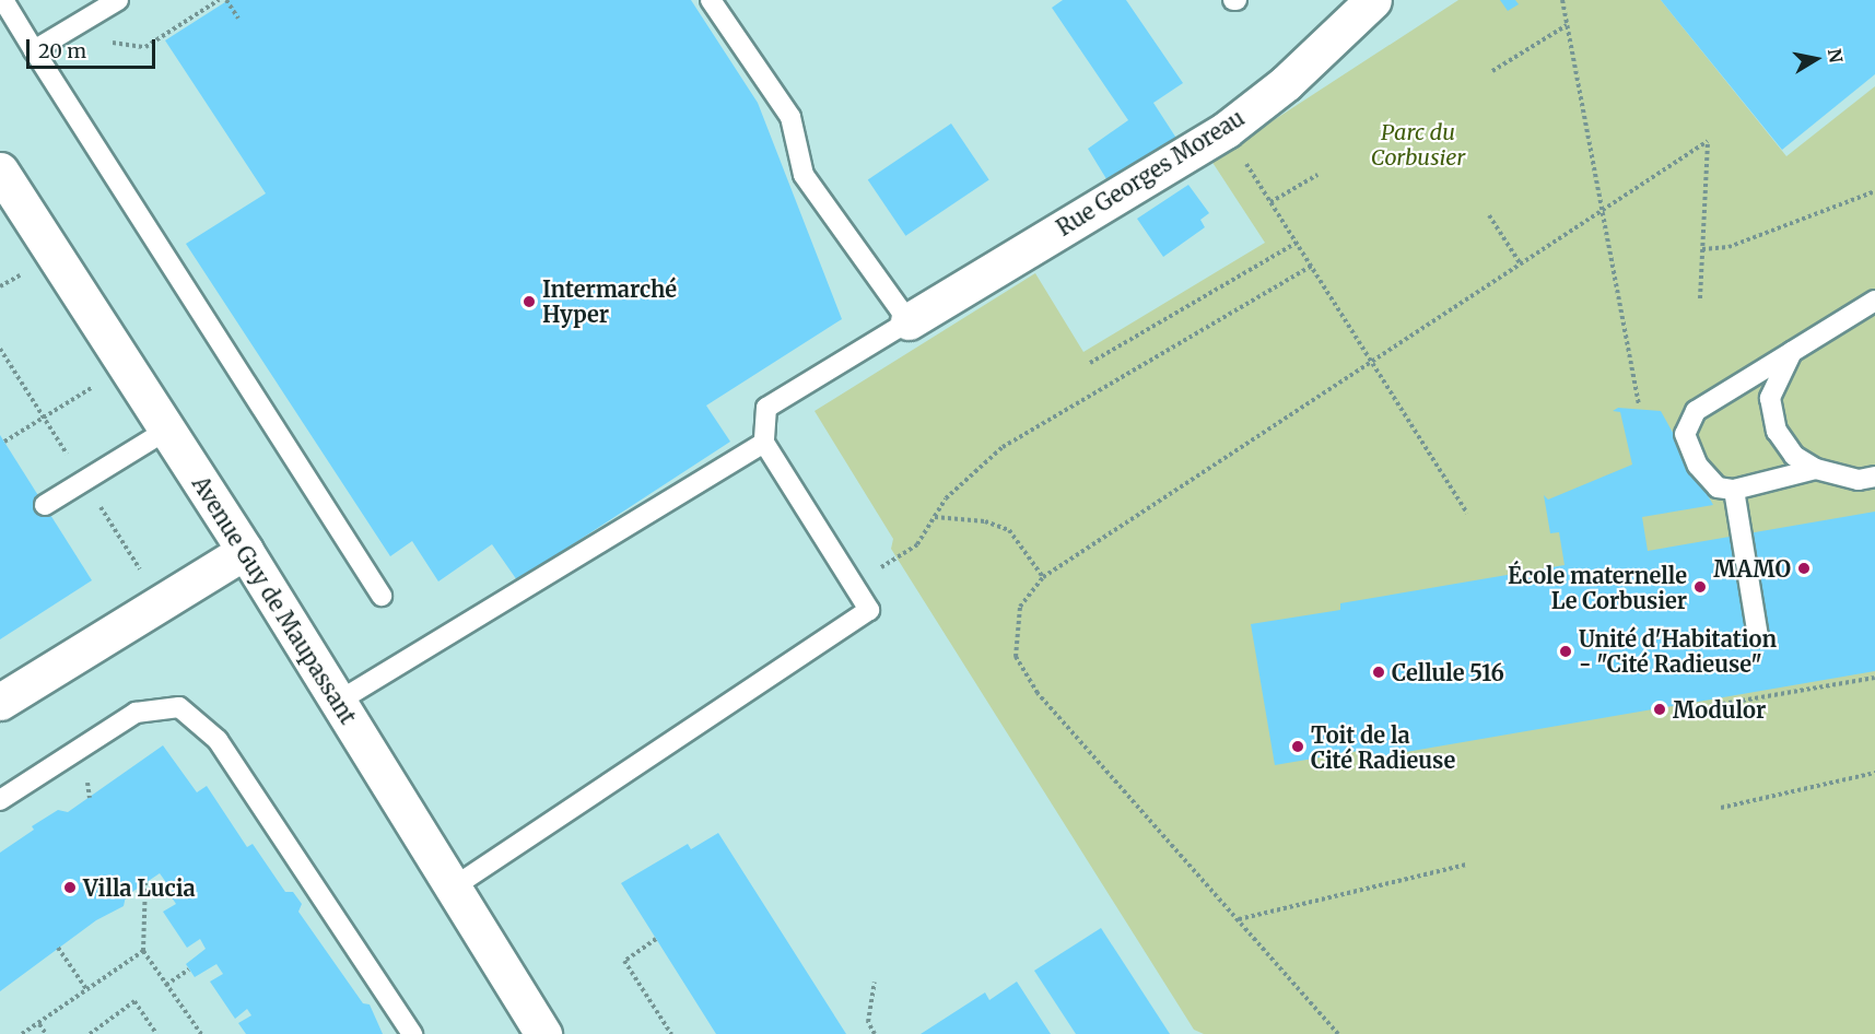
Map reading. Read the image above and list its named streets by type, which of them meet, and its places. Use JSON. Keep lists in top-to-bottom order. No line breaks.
{"streets":{"street":["Rue Georges Moreau","Avenue Guy de Maupassant"]},"parks":["Parc du Corbusier"],"places":["Intermarché Hyper","MAMO","École maternelle Le Corbusier","Unité d'Habitation - \"Cité Radieuse\"","Cellule 516","Modulor","Toit de la Cité Radieuse","Villa Lucia"],"scale_bar":"20 m","north":"right"}
